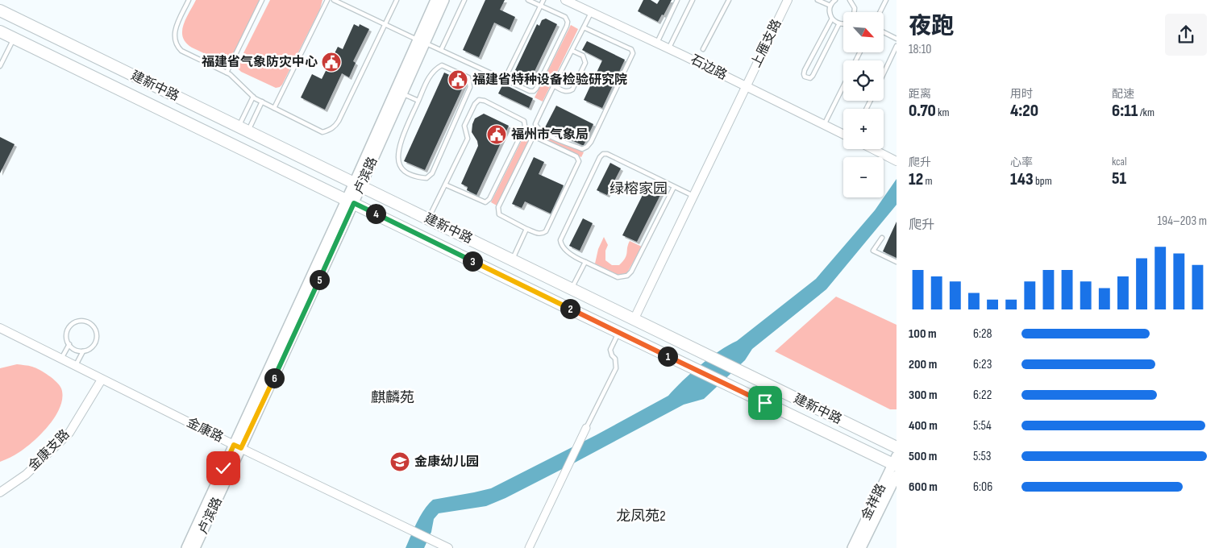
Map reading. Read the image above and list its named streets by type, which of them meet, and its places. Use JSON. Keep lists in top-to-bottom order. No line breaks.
{"streets":{"main road":["建新中路","卢滨路","金祥路"],"street":["上雁支路","石边路","金康路","金康支路"]},"crossings":[["上雁支路","石边路"],["上雁支路","建新中路"],["建新中路","卢滨路"],["建新中路","金祥路"],["卢滨路","金康路"],["金康路","金康支路"]],"districts":["绿榕家园","麒麟苑","龙凤苑2"],"places":{"public building":["福建省气象防灾中心","福建省特种设备检验研究院","福州市气象局"],"school or university":["金康幼儿园"]},"north":"bottom right","page":{"heading":["夜跑","18:10"],"map_buttons":["+","−"],"stats":[["距离","0.70 km"],["用时","4:20"],["配速","6:11 /km"],["爬升","12 m"],["心率","143 bpm"],["kcal","51"]],"pins":["4","3","5","2","1","6"],"chart":["爬升","194–203 m"],"list":[{"name":"100 m","note":"6:28"},{"name":"200 m","note":"6:23"},{"name":"300 m","note":"6:22"},{"name":"400 m","note":"5:54"},{"name":"500 m","note":"5:53"},{"name":"600 m","note":"6:06"}]}}
